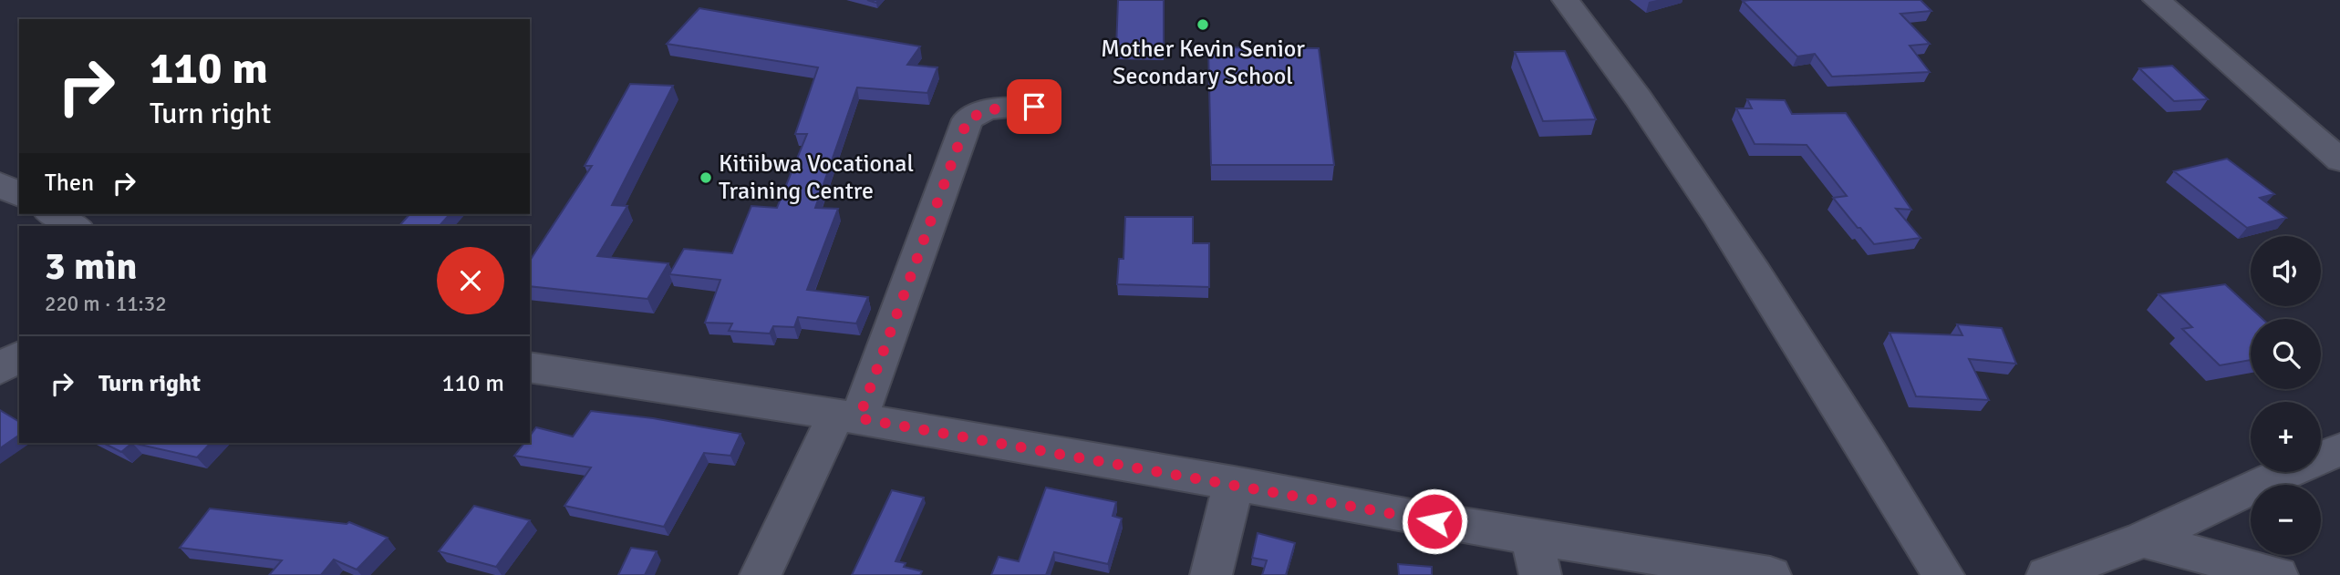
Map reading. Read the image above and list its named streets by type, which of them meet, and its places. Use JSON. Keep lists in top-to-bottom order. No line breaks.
{"places":["Mother Kevin Senior Secondary School","Kitiibwa Vocational Training Centre"],"page":{"turn":["110 m","Turn right"],"then":"Then","heading":["3 min","220 m · 11:32"],"map_buttons":["+","−"],"list":[{"name":"Turn right","value":"110 m"}]}}
